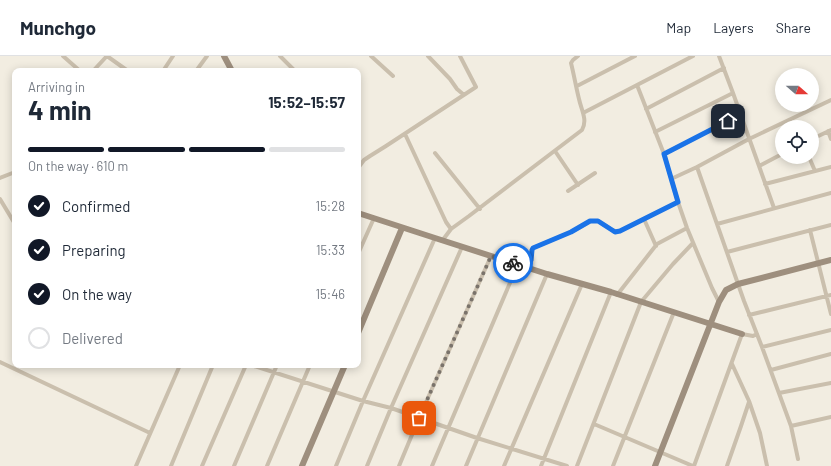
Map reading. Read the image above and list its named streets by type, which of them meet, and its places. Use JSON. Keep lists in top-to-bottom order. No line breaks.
{"north":"right","page":{"header":"Munchgo","nav":["Map","Layers","Share"],"heading":["4 min","Arriving in","15:52–15:57"],"bar":"On the way · 610 m","list":[["Confirmed","15:28"],["Preparing","15:33"],["On the way","15:46"],"Delivered"]}}
